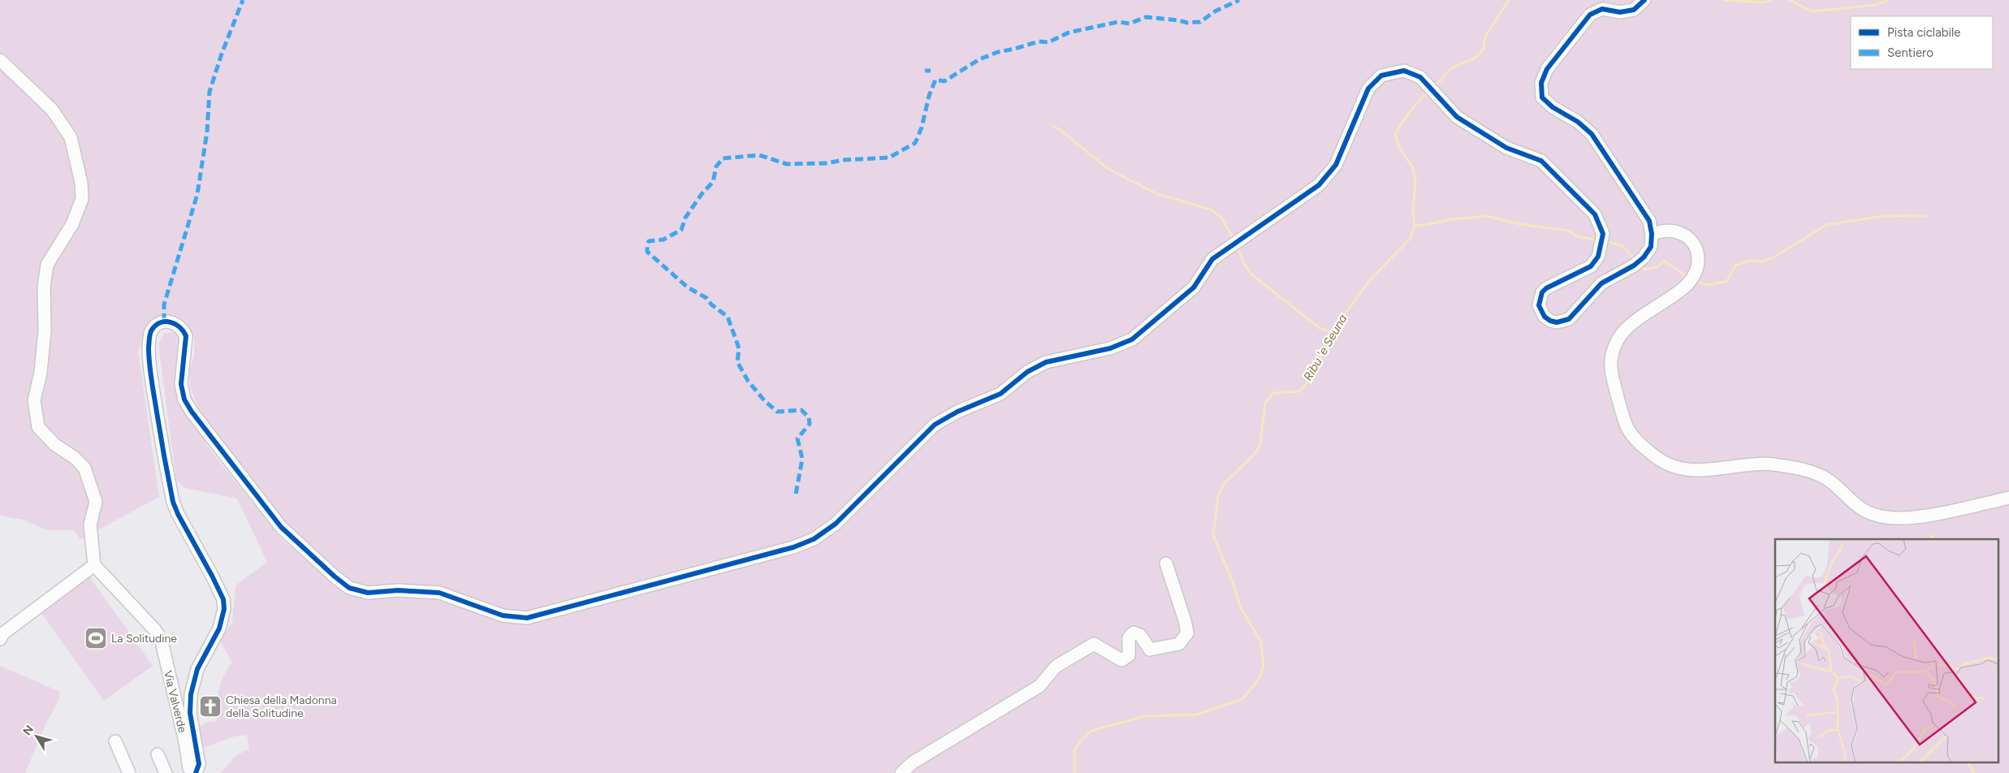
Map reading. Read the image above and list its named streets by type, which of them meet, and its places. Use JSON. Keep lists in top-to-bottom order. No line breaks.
{"streets":{"street":["Via Valverde"]},"water":["Ribu 'e Seuna"],"places":{"sports":["La Solitudine"],"church":["Chiesa della Madonna della Solitudine"]},"legend":["Pista ciclabile","Sentiero"],"north":"top left"}
